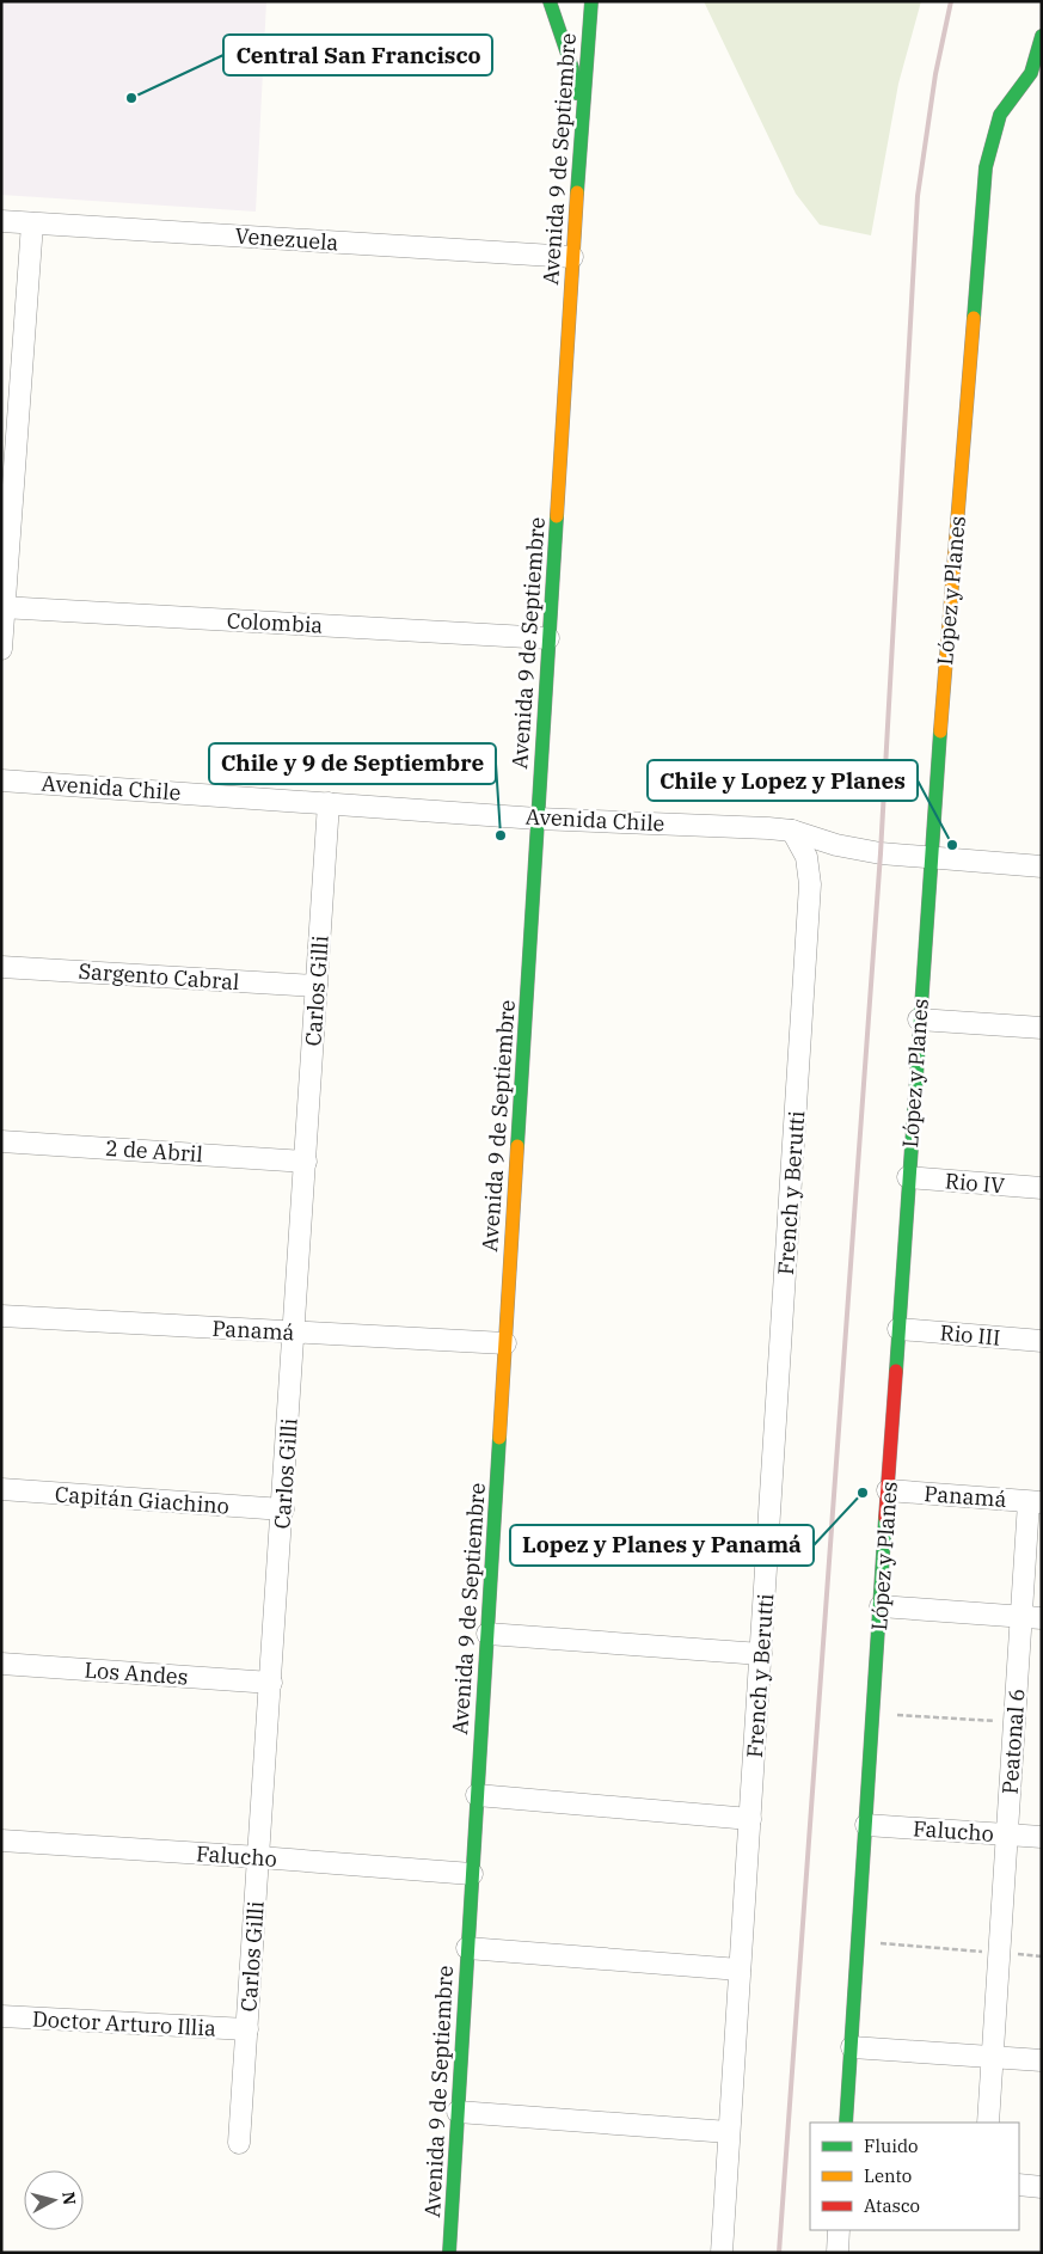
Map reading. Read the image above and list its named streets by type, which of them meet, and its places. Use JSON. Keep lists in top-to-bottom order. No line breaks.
{"streets":{"street":["Avenida 9 de Septiembre","Venezuela","López y Planes","Colombia","Avenida Chile","Sargento Cabral","Carlos Gilli","2 de Abril","Rio IV","French y Berutti","Panamá","Rio III","Capitán Giachino","Los Andes","Peatonal 6","Falucho","Doctor Arturo Illia"]},"crossings":[["Avenida 9 de Septiembre","Venezuela"],["Avenida 9 de Septiembre","Colombia"],["Avenida 9 de Septiembre","Avenida Chile"],["Avenida 9 de Septiembre","Panamá"],["Avenida 9 de Septiembre","Falucho"],["López y Planes","Avenida Chile"],["López y Planes","Rio IV"],["López y Planes","Panamá"],["López y Planes","Rio III"],["López y Planes","Falucho"],["Avenida Chile","Carlos Gilli"],["Avenida Chile","French y Berutti"],["Sargento Cabral","Carlos Gilli"],["Carlos Gilli","2 de Abril"],["Carlos Gilli","Panamá"],["Carlos Gilli","Capitán Giachino"],["Carlos Gilli","Los Andes"],["Carlos Gilli","Falucho"],["Carlos Gilli","Doctor Arturo Illia"],["Panamá","Peatonal 6"],["Peatonal 6","Falucho"]],"places":["Central San Francisco","Chile y 9 de Septiembre","Chile y Lopez y Planes","Lopez y Planes y Panamá"],"legend":["Fluido","Lento","Atasco"],"north":"right"}
